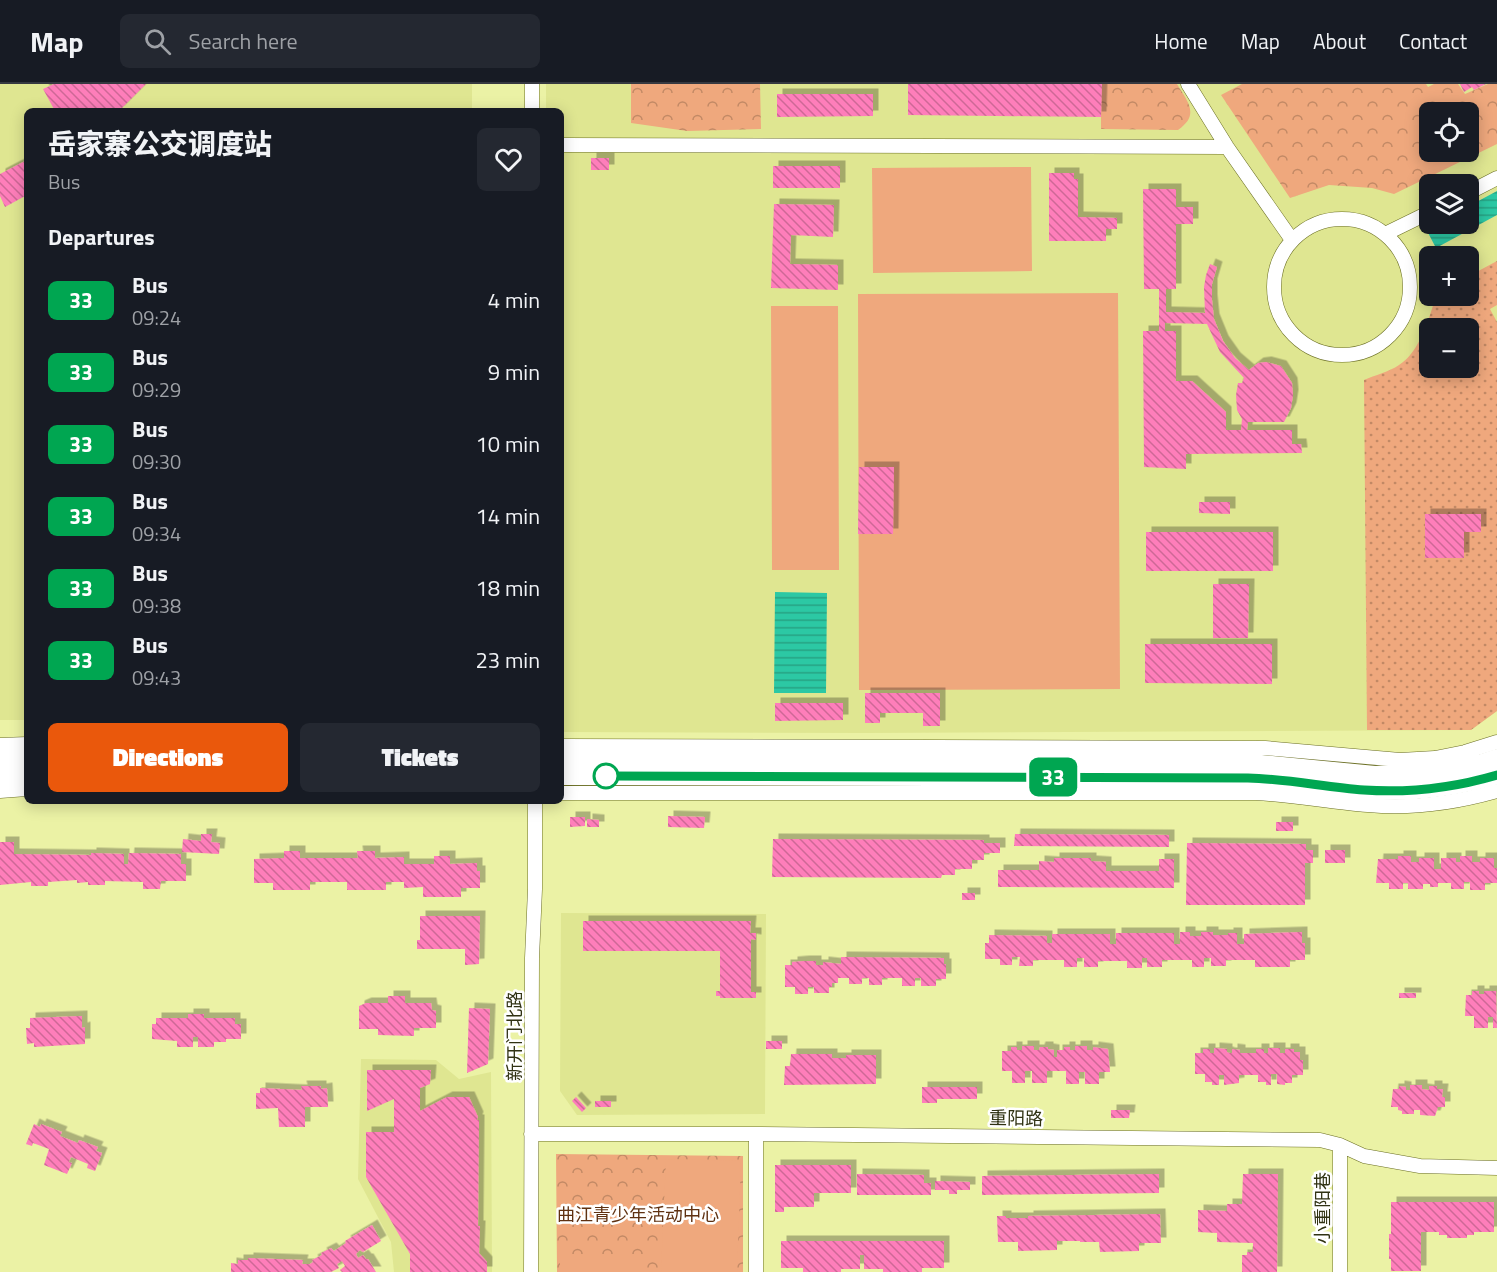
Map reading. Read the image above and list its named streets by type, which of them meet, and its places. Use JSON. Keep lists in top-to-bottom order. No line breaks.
{"streets":{"street":["新开门北路","重阳路","小重阳巷"]},"crossings":[["新开门北路","重阳路"],["重阳路","小重阳巷"]],"parks":["曲江青少年活动中心"],"lines":["bus line 33"],"page":{"header":"Map","search":"Search here","nav":["Home","Map","About","Contact"],"on_map":"33","map_buttons":["+","−"],"heading":[["岳家寨公交调度站","Bus"],"Departures"],"list":[{"mark":"33","name":"Bus","note":"09:24","value":"4 min"},{"mark":"33","name":"Bus","note":"09:29","value":"9 min"},{"mark":"33","name":"Bus","note":"09:30","value":"10 min"},{"mark":"33","name":"Bus","note":"09:34","value":"14 min"},{"mark":"33","name":"Bus","note":"09:38","value":"18 min"},{"mark":"33","name":"Bus","note":"09:43","value":"23 min"}],"buttons":["Directions","Tickets"]}}
